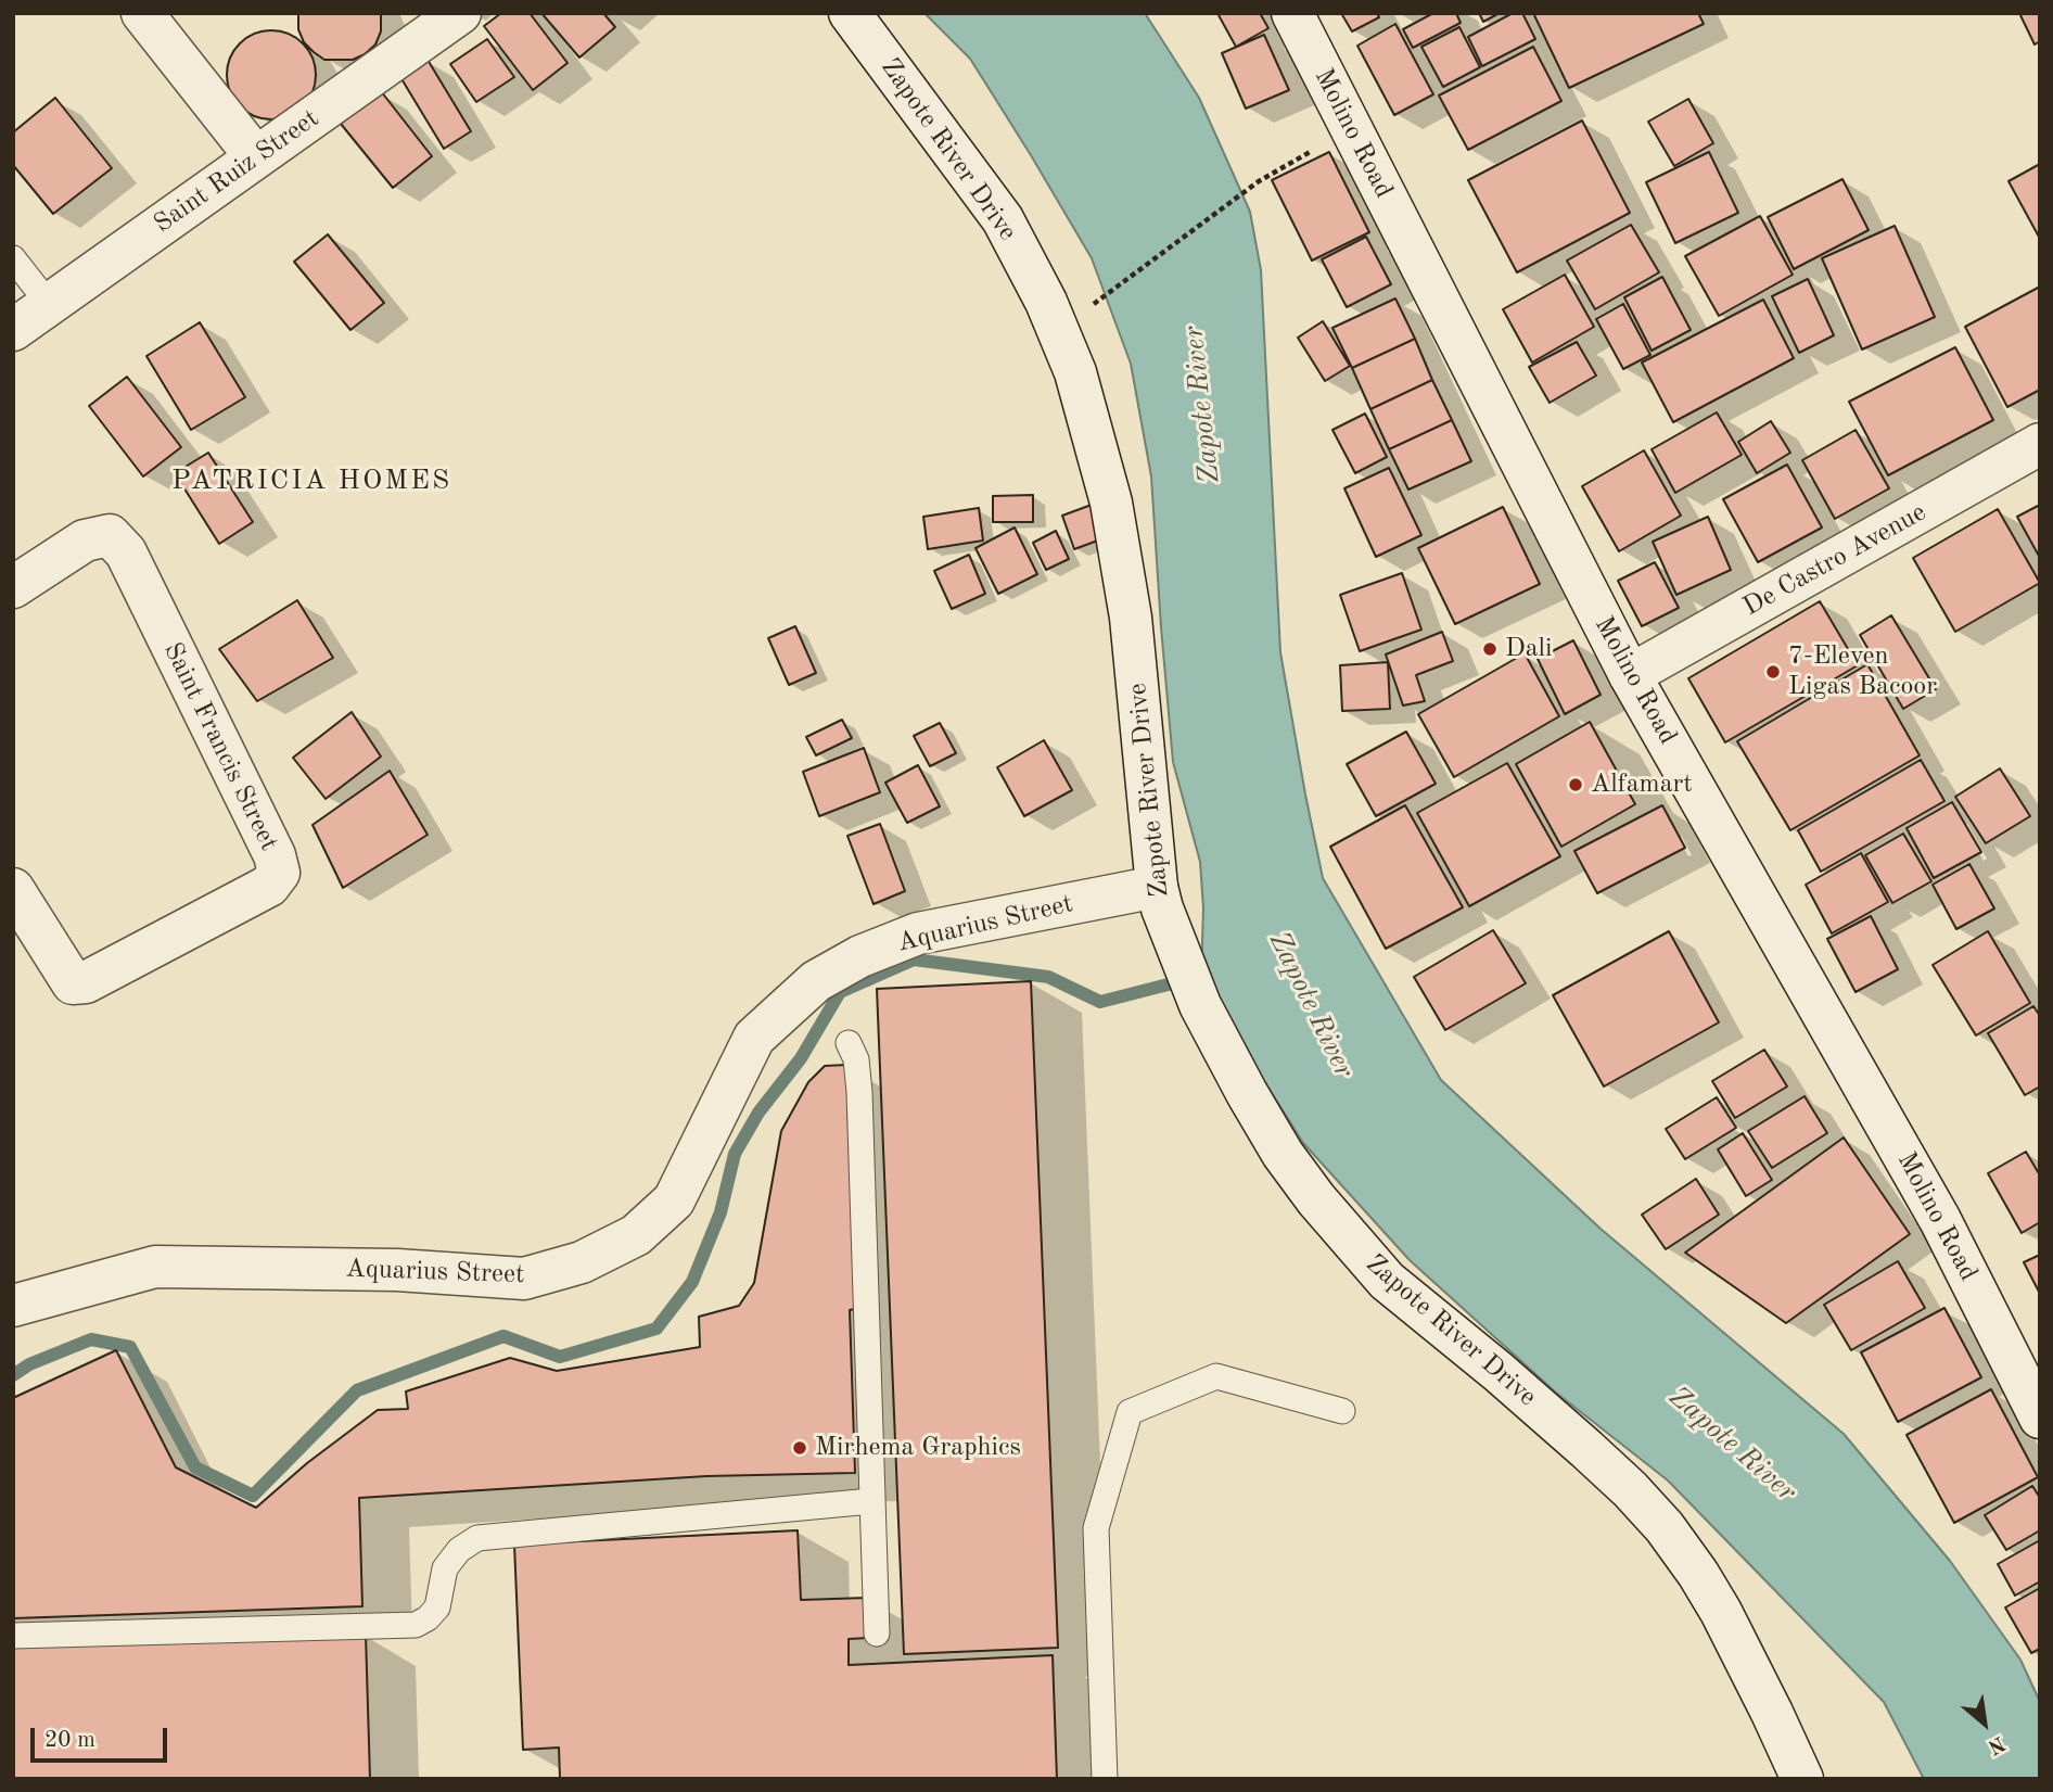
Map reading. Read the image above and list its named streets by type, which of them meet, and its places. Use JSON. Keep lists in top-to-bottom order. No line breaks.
{"streets":{"main road":["Molino Road","Zapote River Drive","Saint Ruiz Street","De Castro Avenue","Saint Francis Street","Aquarius Street"]},"crossings":[["Molino Road","De Castro Avenue"],["Zapote River Drive","Aquarius Street"]],"districts":["PATRICIA HOMES"],"water":["Zapote River"],"places":["Dali","7-Eleven Ligas Bacoor","Alfamart","Mirhema Graphics"],"scale_bar":"20 m","north":"bottom right"}
